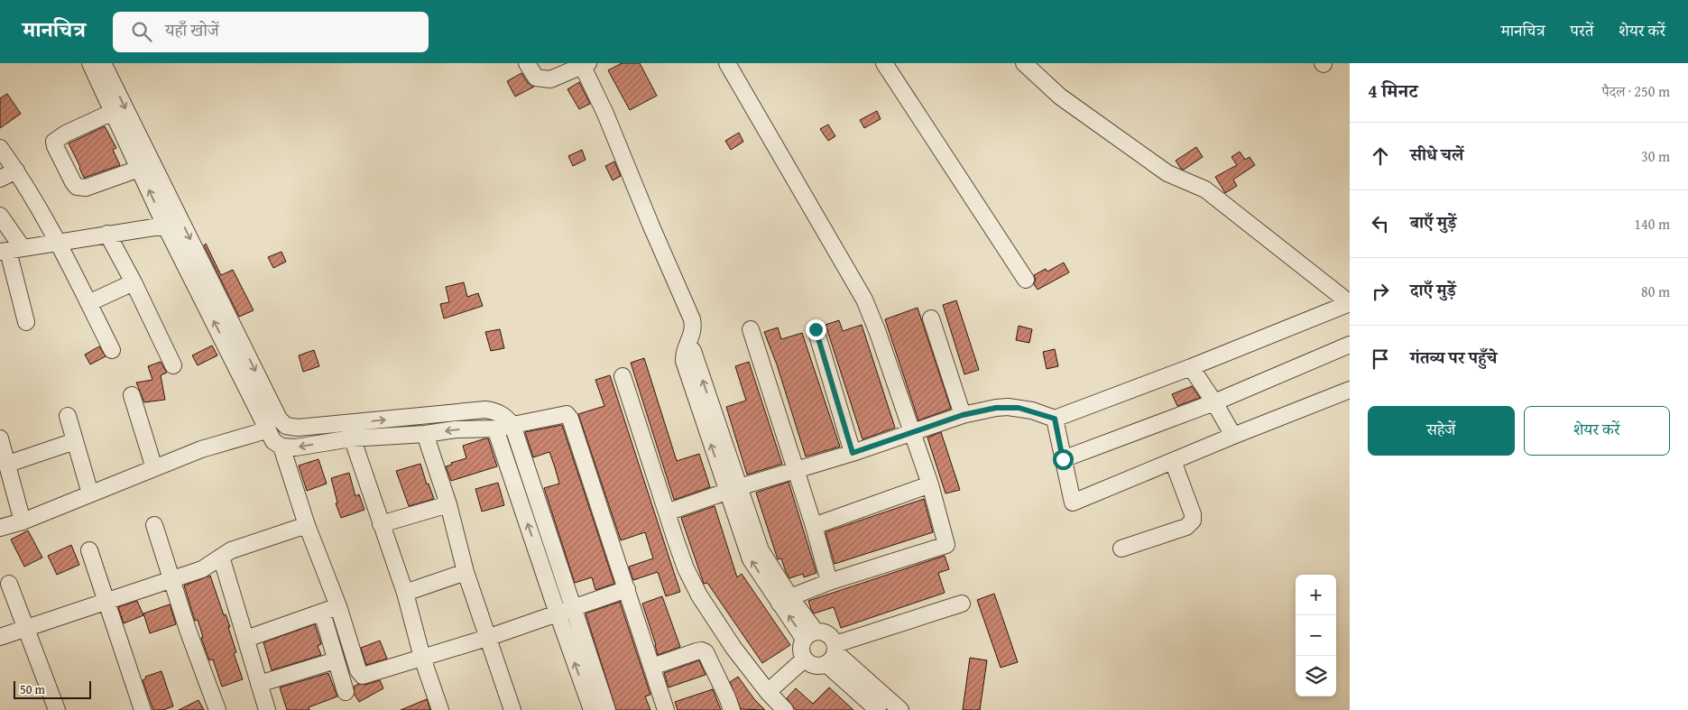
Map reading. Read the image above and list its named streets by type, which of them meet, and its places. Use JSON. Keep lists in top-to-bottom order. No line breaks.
{"scale_bar":"50 m","page":{"header":"मानचित्र","search":"यहाँ खोजें","nav":["मानचित्र","परतें","शेयर करें"],"heading":["4 मिनट","पैदल · 250 m"],"list":[["सीधे चलें","30 m"],["बाएँ मुड़ें","140 m"],["दाएँ मुड़ें","80 m"],"गंतव्य पर पहुँचे"],"buttons":["सहेजें","शेयर करें"],"map_buttons":["+","−"],"scale":"50 m"}}
